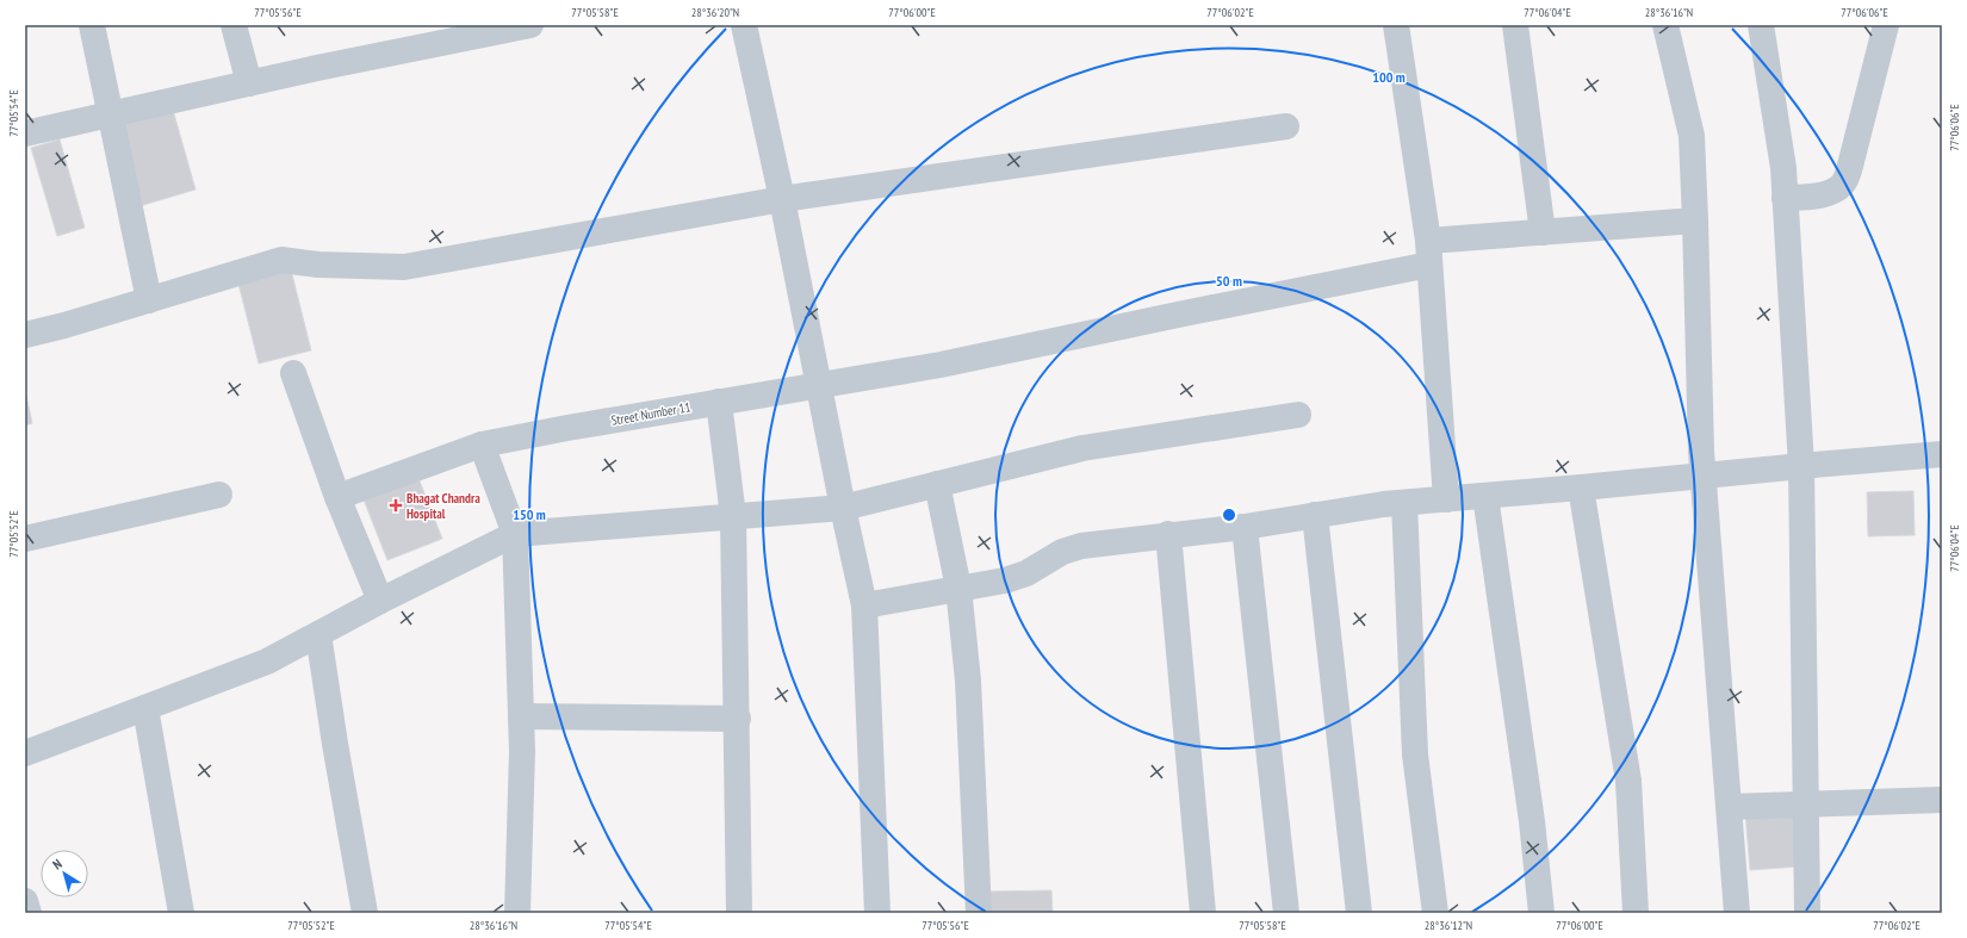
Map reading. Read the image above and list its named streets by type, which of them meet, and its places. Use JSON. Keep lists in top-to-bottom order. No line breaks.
{"streets":{"street":["Street Number 11"]},"places":{"health":["Bhagat Chandra Hospital"]},"north":"top left","coordinates":["77°05'56\"E","77°05'58\"E","28°36'20\"N","77°06'00\"E","77°06'02\"E","77°06'04\"E","28°36'16\"N","77°06'06\"E","77°05'54\"E","77°05'52\"E","28°36'12\"N"],"rings":["100 m","50 m","150 m"]}
